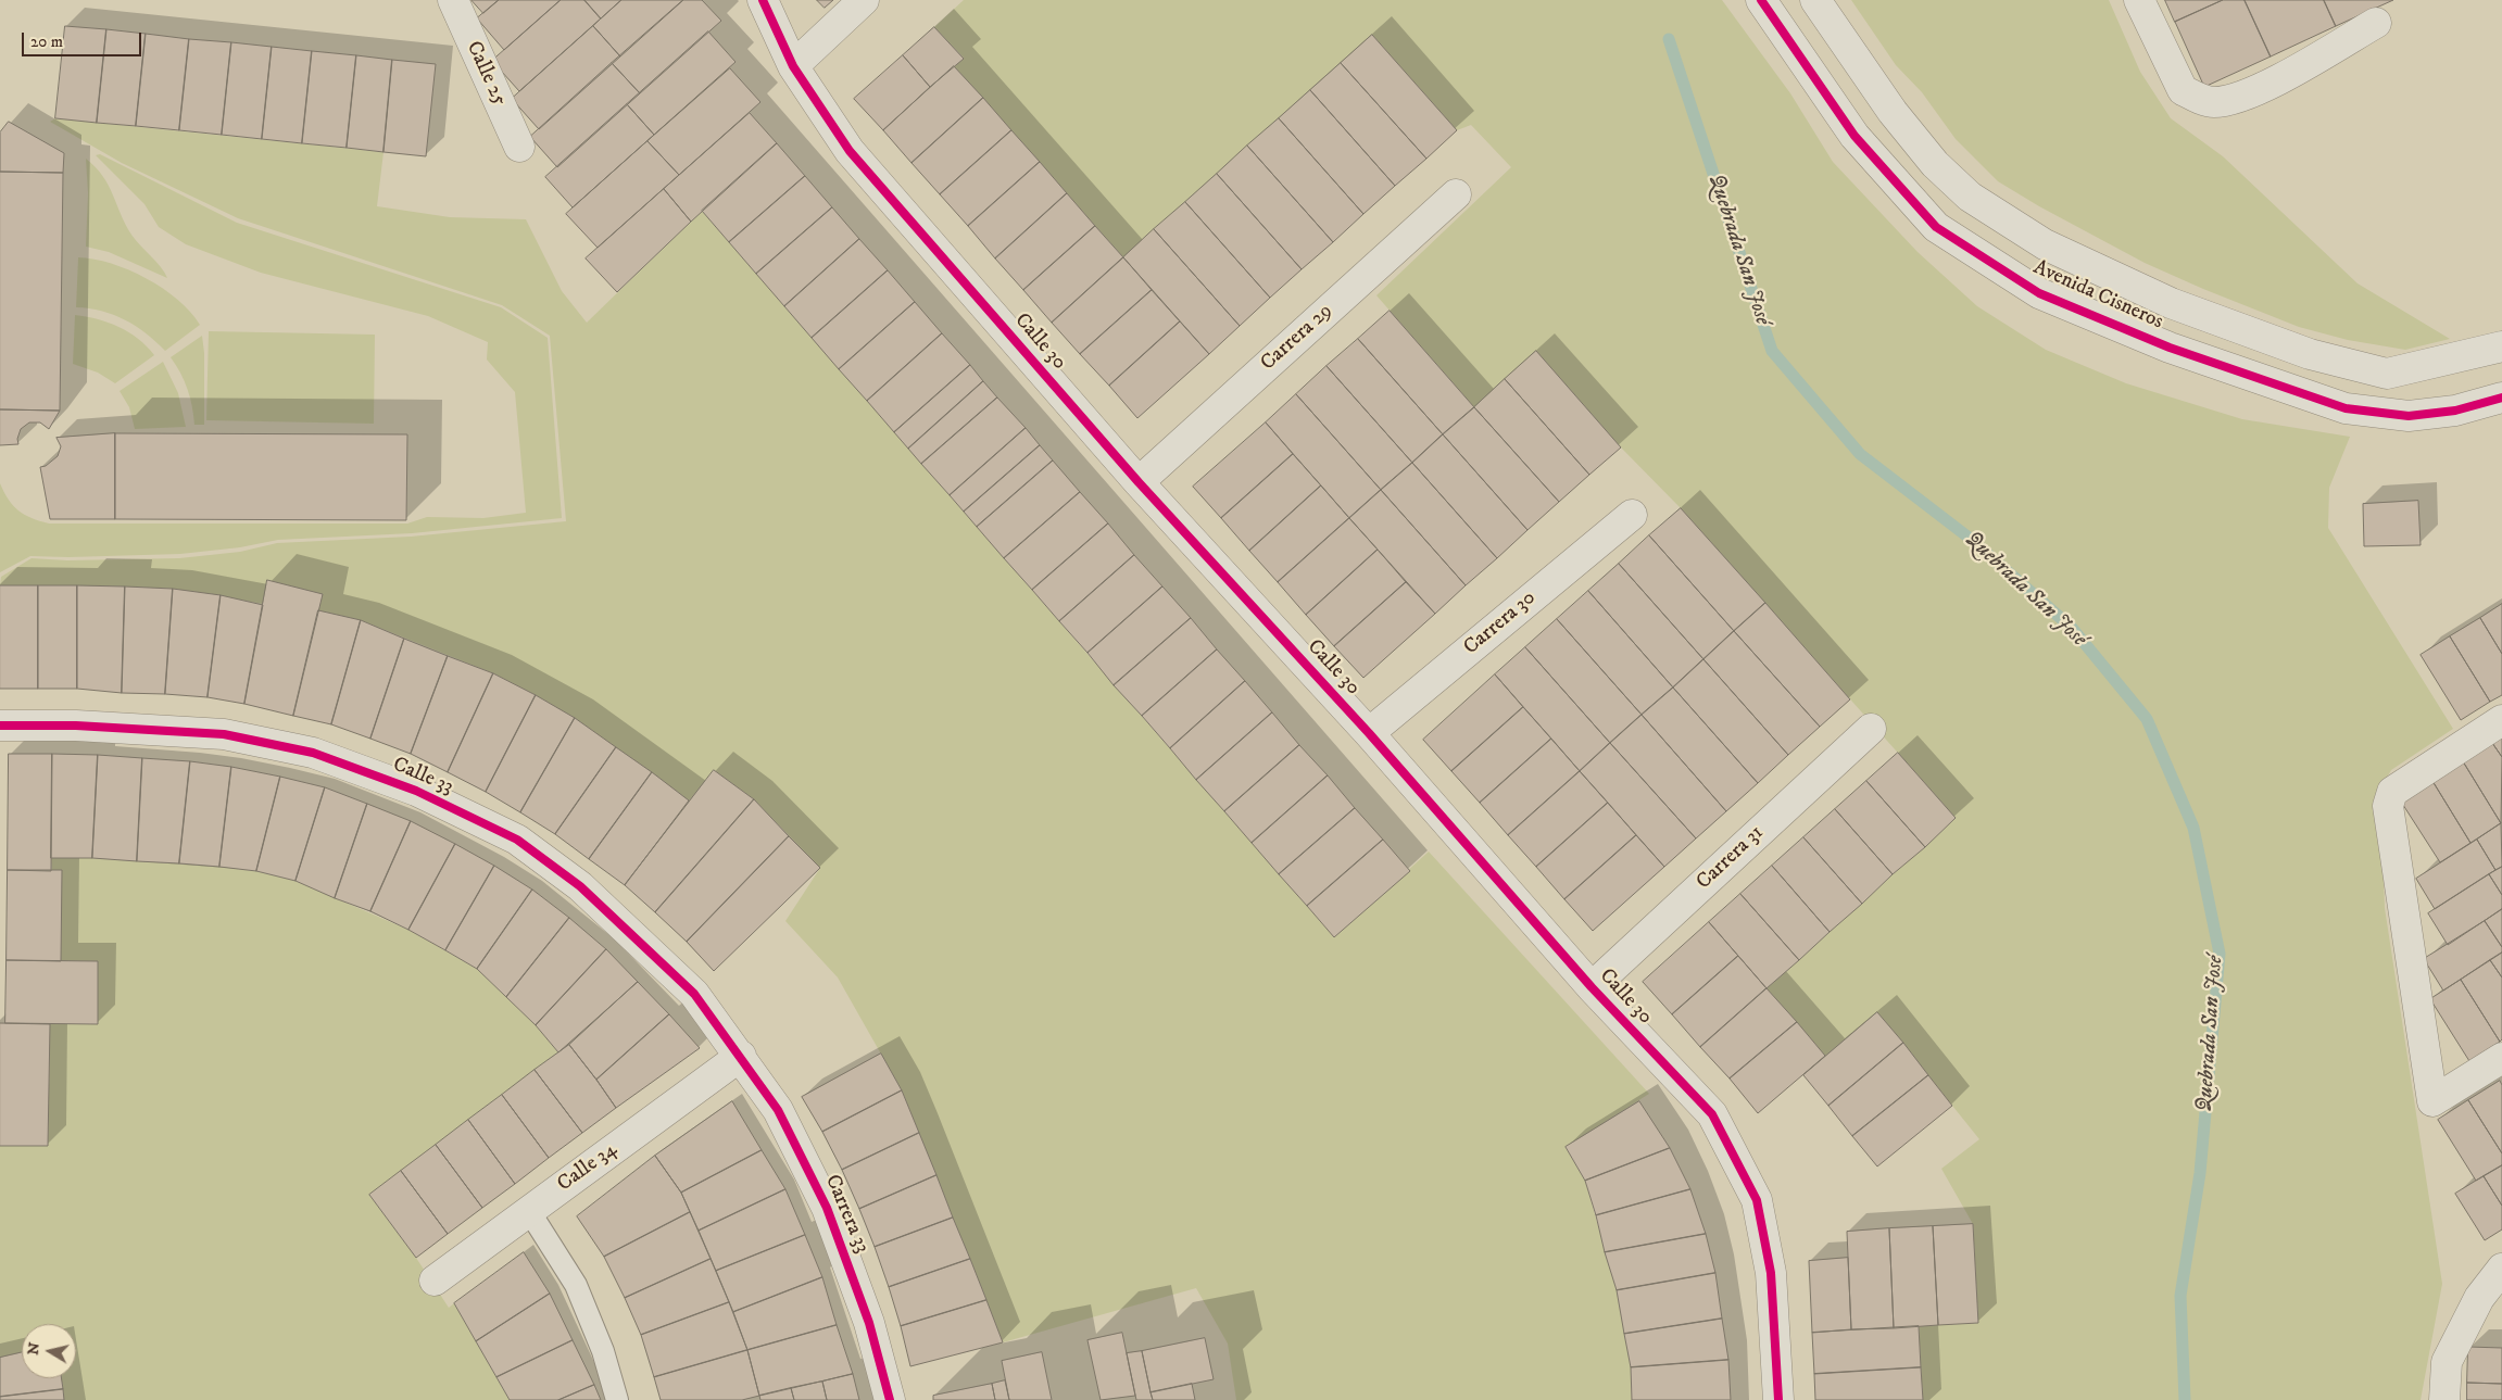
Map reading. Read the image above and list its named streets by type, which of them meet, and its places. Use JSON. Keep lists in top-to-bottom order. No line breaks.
{"streets":{"street":["Calle 25","Avenida Cisneros","Carrera 29","Calle 30","Carrera 30","Calle 33","Carrera 31","Calle 34","Carrera 33"]},"crossings":[["Carrera 29","Calle 30"],["Calle 30","Carrera 30"],["Calle 30","Carrera 31"],["Calle 33","Calle 34"],["Calle 33","Carrera 33"],["Calle 34","Carrera 33"]],"water":["Quebrada San José"],"scale_bar":"20 m","north":"left"}
